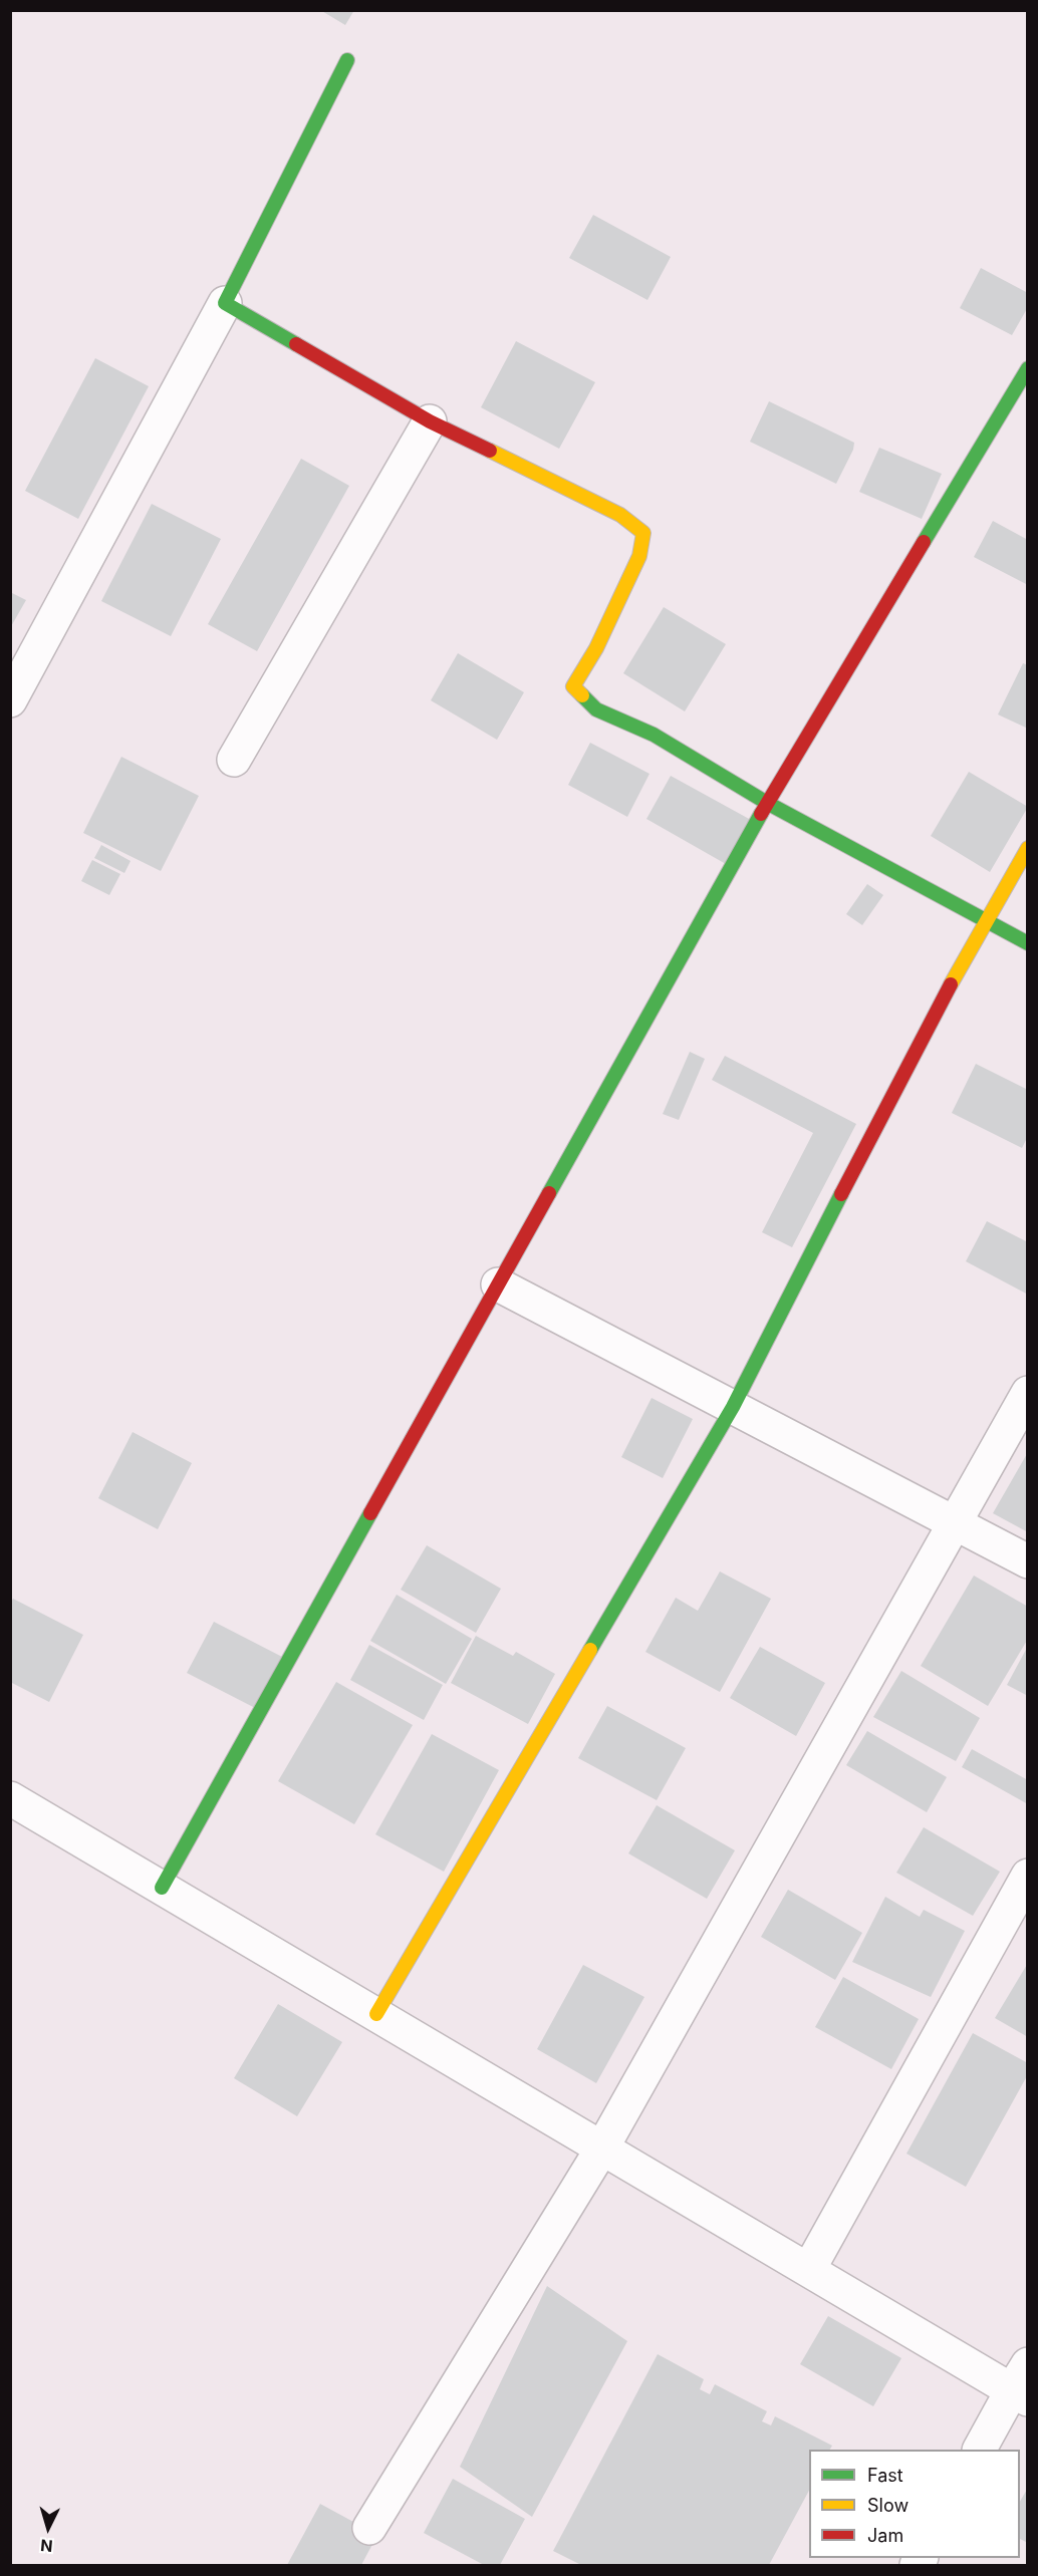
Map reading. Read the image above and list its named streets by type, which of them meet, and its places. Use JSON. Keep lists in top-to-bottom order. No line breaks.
{"legend":["Fast","Slow","Jam"],"north":"bottom"}
